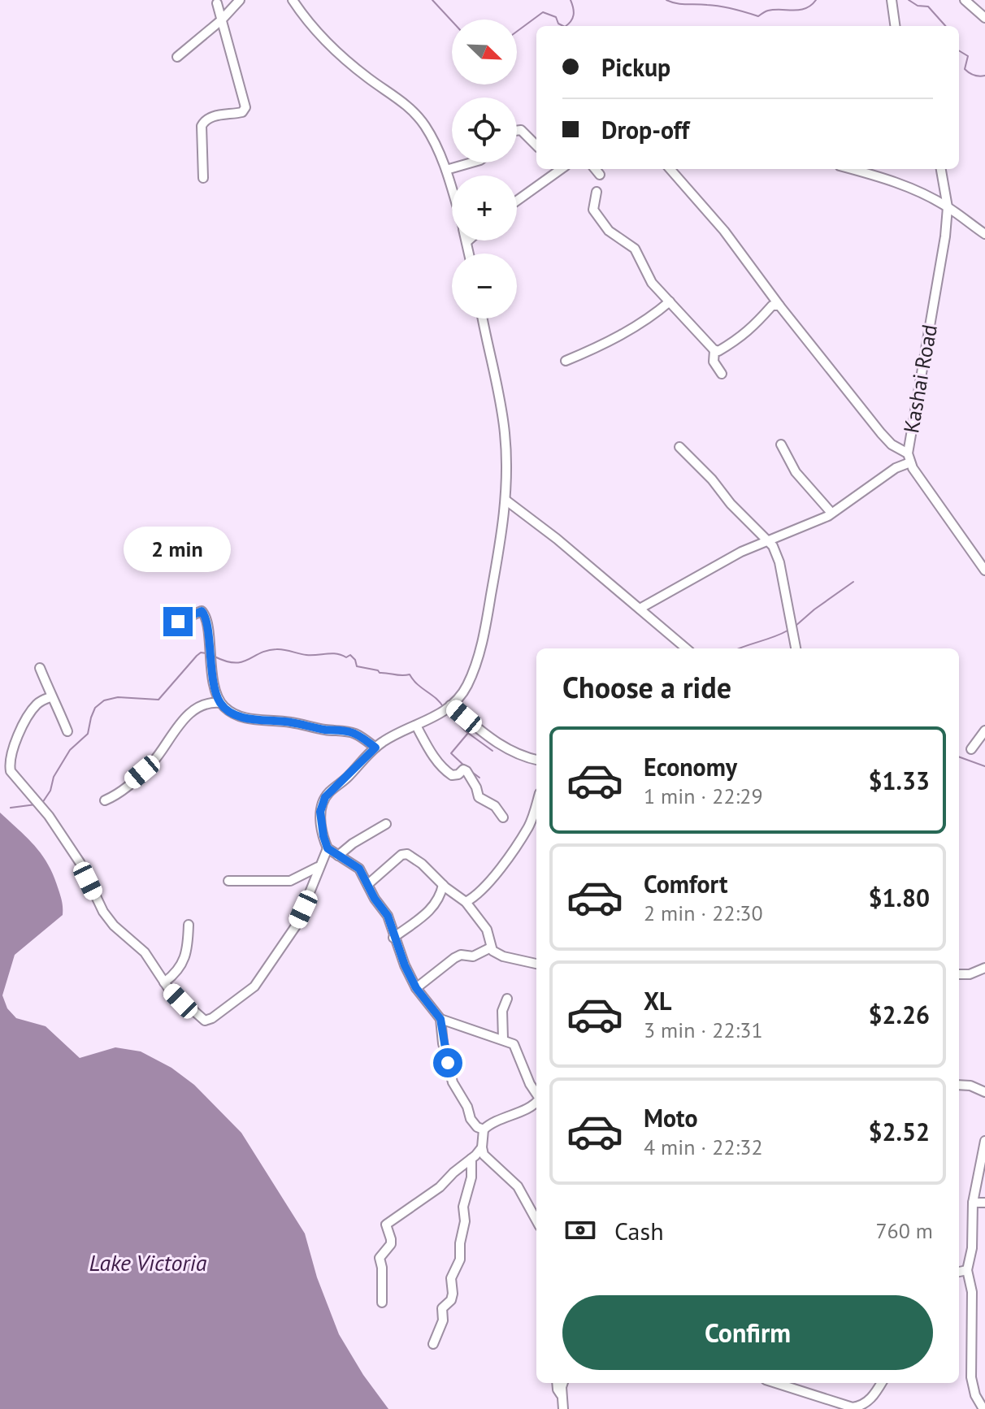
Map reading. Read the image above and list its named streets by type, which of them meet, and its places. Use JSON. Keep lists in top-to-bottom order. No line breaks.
{"streets":{"street":["Kashai Road"]},"water":["Lake Victoria"],"north":"bottom right","page":{"map_buttons":["+","−"],"banner":["Pickup","Drop-off"],"bubble":"2 min","heading":"Choose a ride","list":[{"name":"Economy","note":"1 min · 22:29","value":"$1.33"},{"name":"Comfort","note":"2 min · 22:30","value":"$1.80"},{"name":"XL","note":"3 min · 22:31","value":"$2.26"},{"name":"Moto","note":"4 min · 22:32","value":"$2.52"}],"pay":["Cash","760 m"],"buttons":"Confirm"}}
